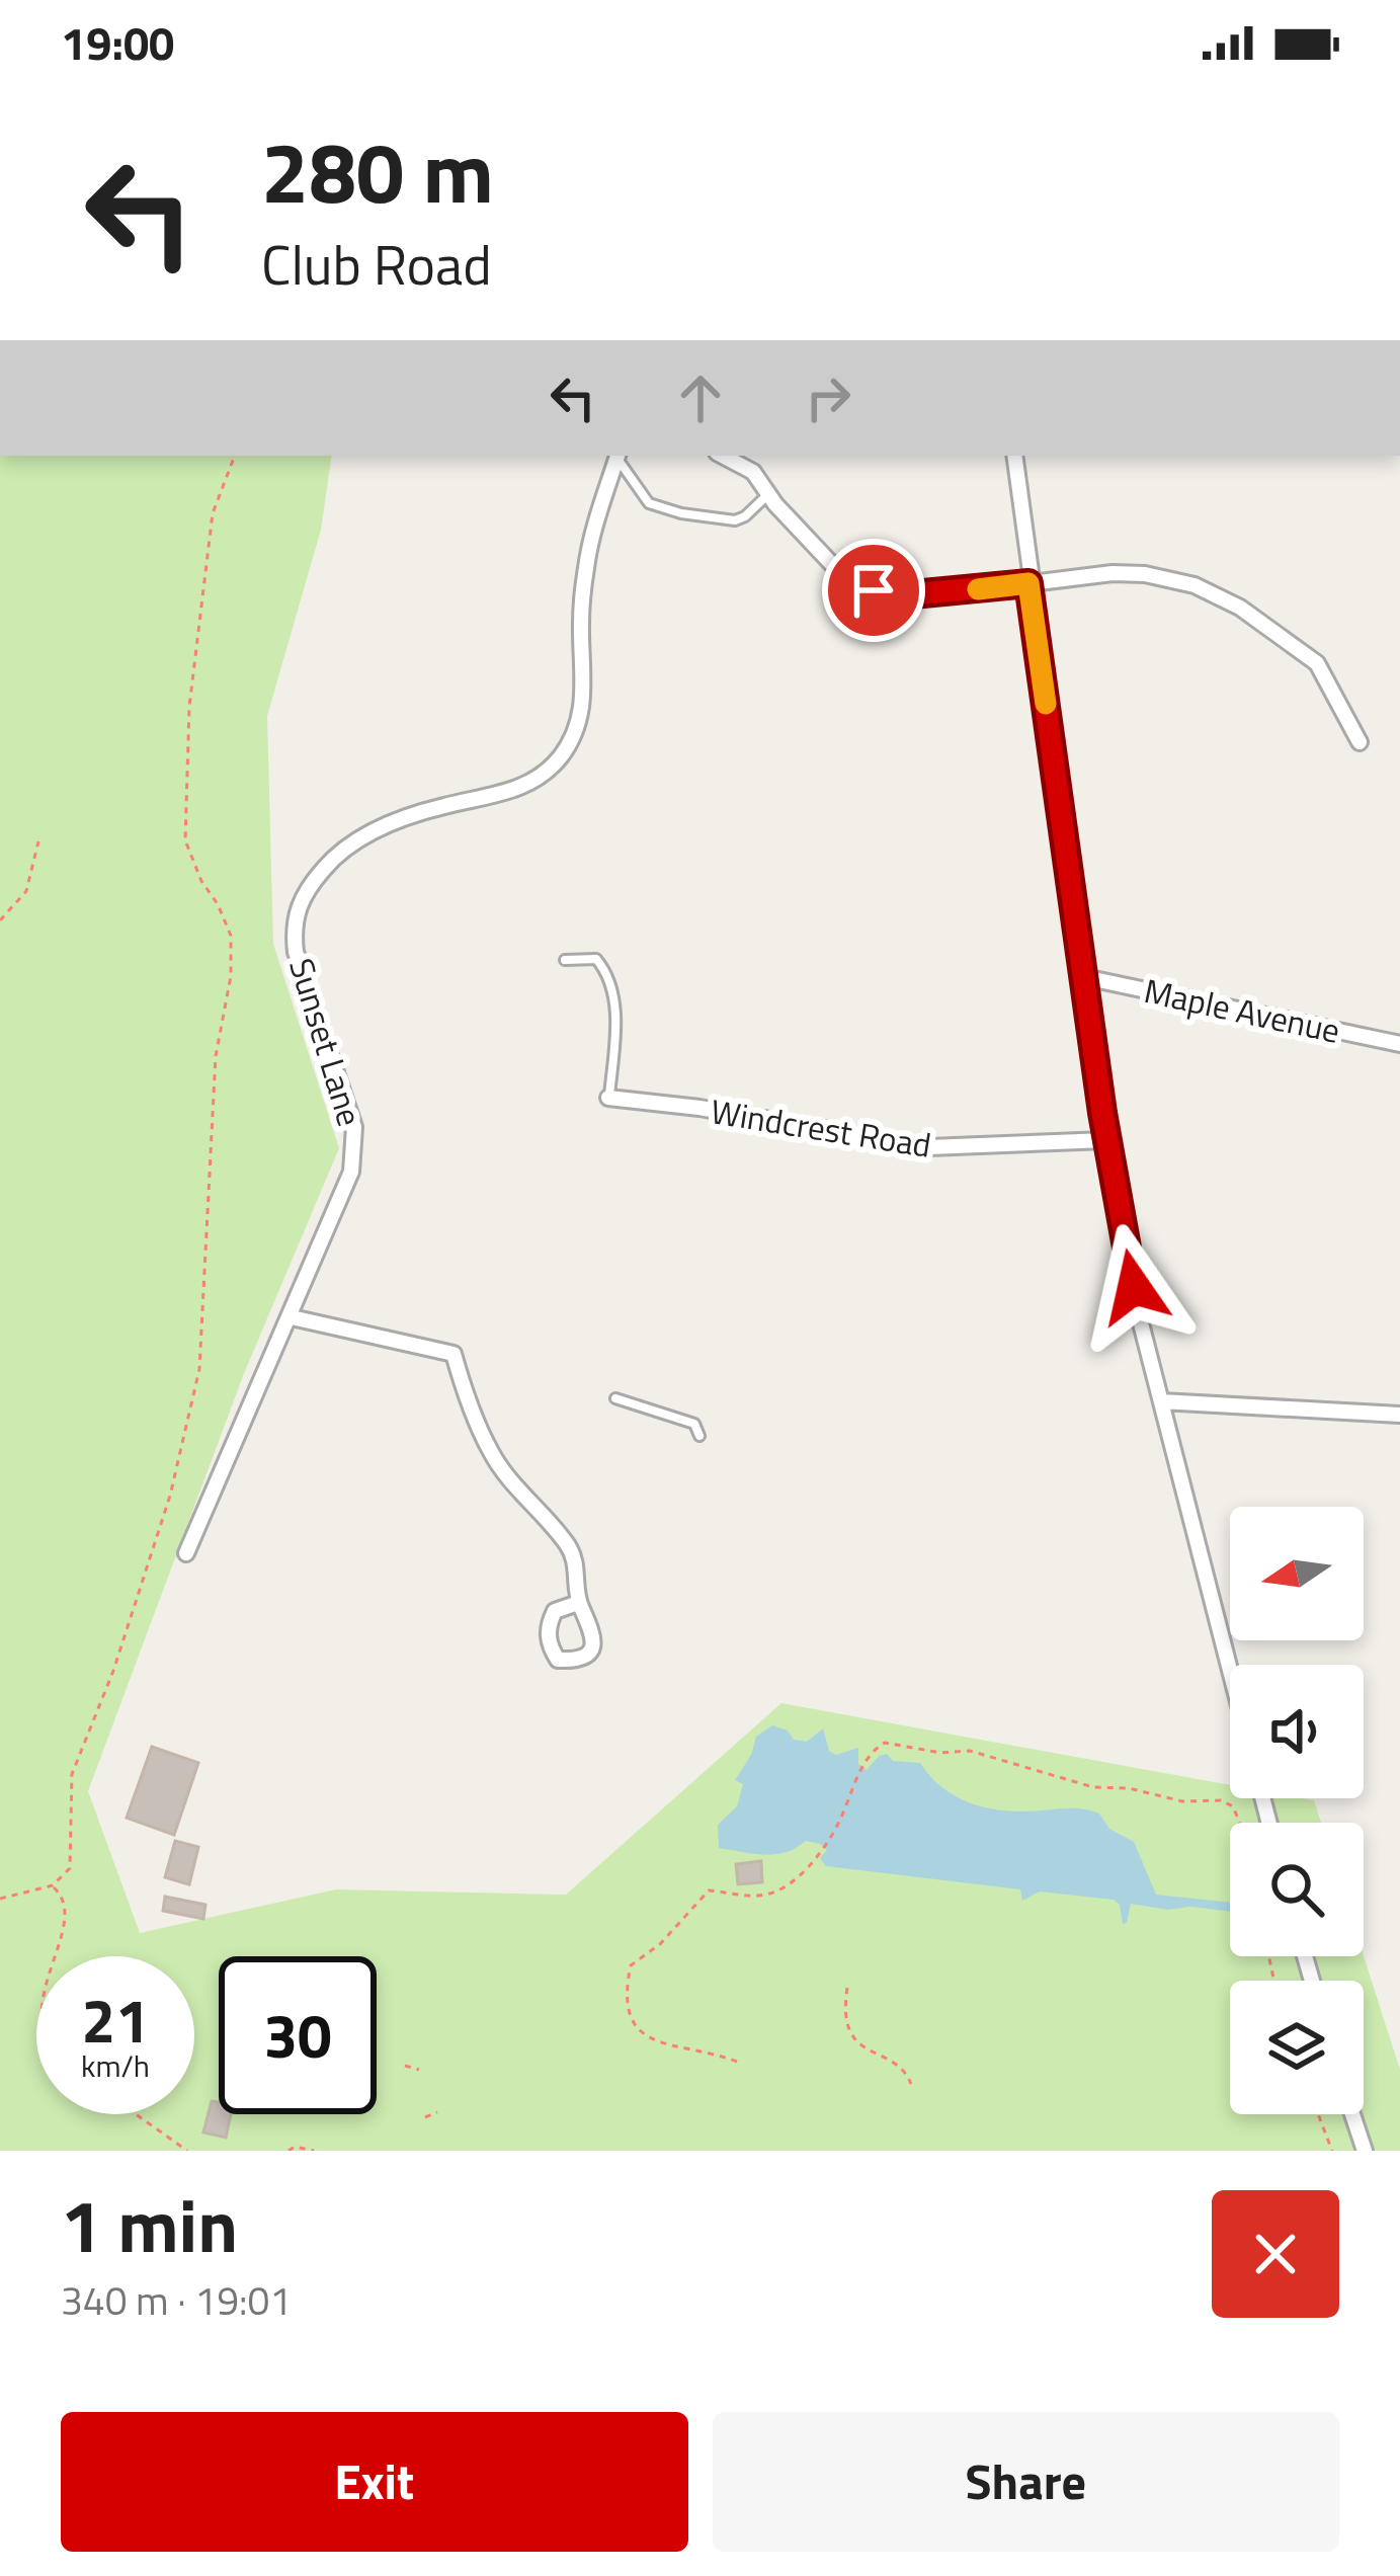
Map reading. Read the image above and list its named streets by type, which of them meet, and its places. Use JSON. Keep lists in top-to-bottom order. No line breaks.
{"streets":{"street":["Maple Avenue","Sunset Lane","Windcrest Road"]},"north":"left","page":{"status":"19:00","turn":["280 m","Club Road"],"speed":"21 km/h","limit":"30","heading":["1 min","340 m · 19:01"],"buttons":["Exit","Share"]}}
